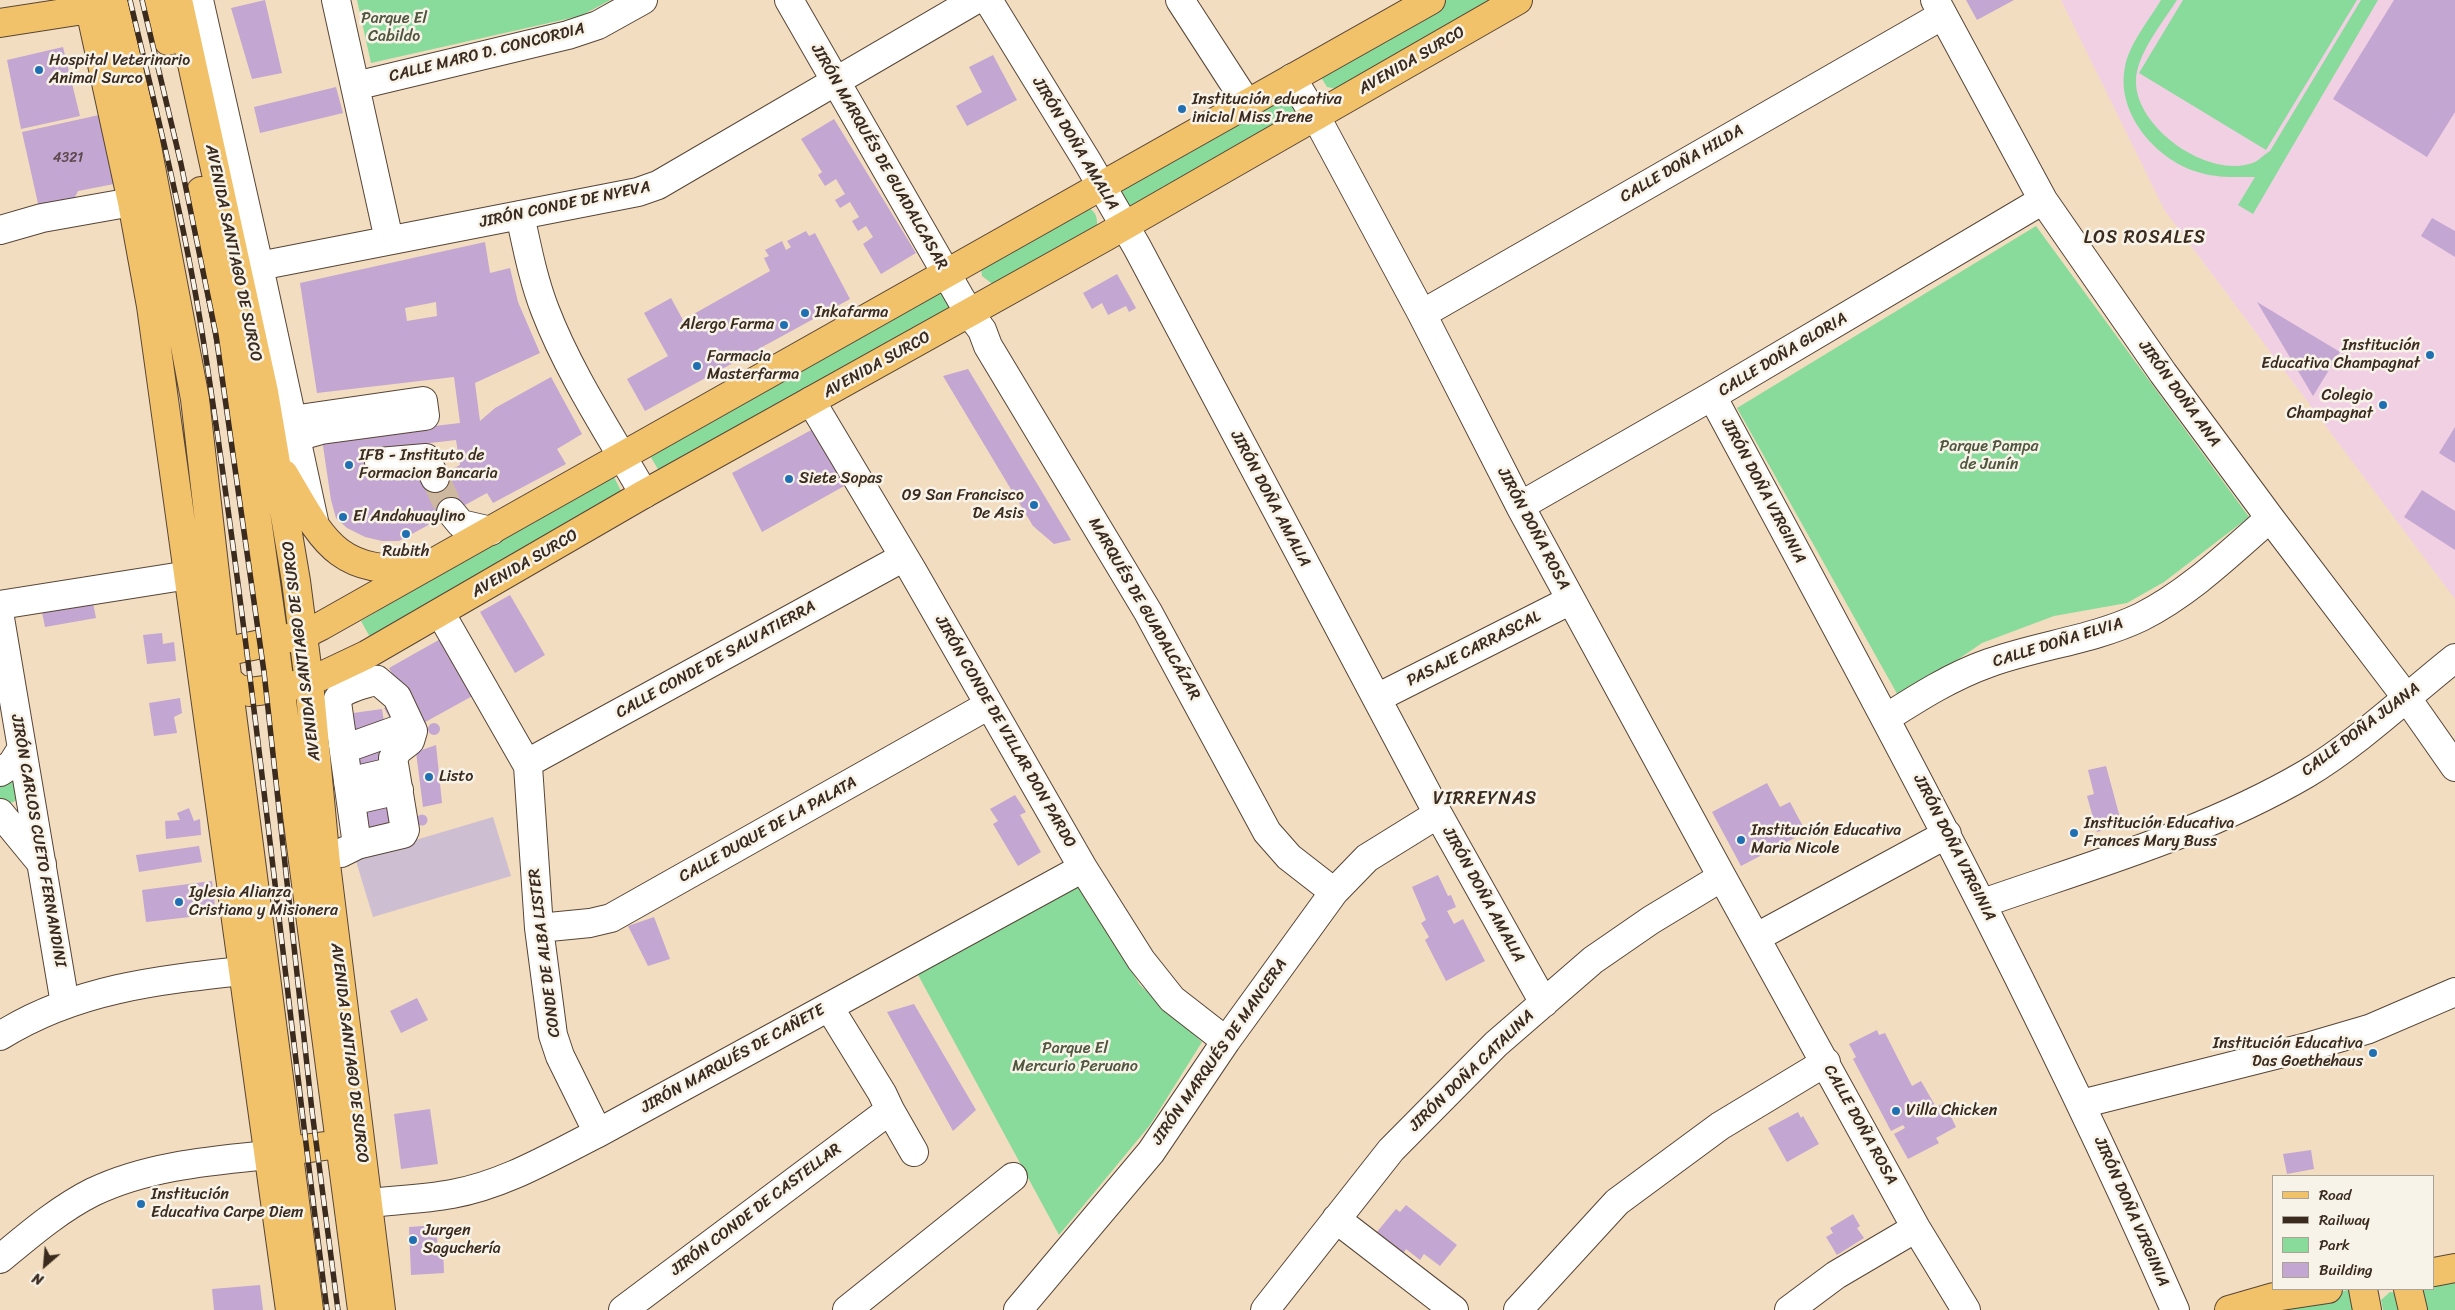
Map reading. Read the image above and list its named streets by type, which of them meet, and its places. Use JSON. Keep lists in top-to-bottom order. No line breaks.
{"streets":{"main road":["AVENIDA SURCO","AVENIDA SANTIAGO DE SURCO"],"street":["CALLE MARO D. CONCORDIA","JIRÓN DOÑA AMALIA","JIRÓN MARQUÉS DE GUADALCASAR","CALLE DOÑA HILDA","JIRÓN CONDE DE NYEVA","CALLE DOÑA GLORIA","JIRÓN DOÑA ANA","JIRÓN DOÑA VIRGINIA","JIRÓN DOÑA ROSA","MARQUÉS DE GUADALCÁZAR","CALLE DOÑA ELVIA","PASAJE CARRASCAL","CALLE CONDE DE SALVATIERRA","CALLE DOÑA JUANA","JIRÓN CONDE DE VILLAR DON PARDO","CALLE DUQUE DE LA PALATA","JIRÓN CARLOS CUETO FERNANDINI","CONDE DE ALBA LISTER","JIRÓN MARQUÉS DE MANCERA","JIRÓN MARQUÉS DE CAÑETE","JIRÓN DOÑA CATALINA","CALLE DOÑA ROSA","JIRÓN CONDE DE CASTELLAR"]},"crossings":[["AVENIDA SURCO","JIRÓN DOÑA AMALIA"],["AVENIDA SURCO","JIRÓN MARQUÉS DE GUADALCASAR"],["AVENIDA SURCO","AVENIDA SANTIAGO DE SURCO"],["AVENIDA SURCO","JIRÓN DOÑA ROSA"],["AVENIDA SURCO","MARQUÉS DE GUADALCÁZAR"],["AVENIDA SURCO","JIRÓN CONDE DE VILLAR DON PARDO"],["JIRÓN DOÑA AMALIA","PASAJE CARRASCAL"],["JIRÓN DOÑA AMALIA","JIRÓN MARQUÉS DE MANCERA"],["JIRÓN DOÑA AMALIA","JIRÓN DOÑA CATALINA"],["JIRÓN MARQUÉS DE GUADALCASAR","JIRÓN CONDE DE NYEVA"],["JIRÓN MARQUÉS DE GUADALCASAR","MARQUÉS DE GUADALCÁZAR"],["CALLE DOÑA HILDA","JIRÓN DOÑA ANA"],["CALLE DOÑA HILDA","JIRÓN DOÑA ROSA"],["AVENIDA SANTIAGO DE SURCO","JIRÓN MARQUÉS DE CAÑETE"],["CALLE DOÑA GLORIA","JIRÓN DOÑA ANA"],["CALLE DOÑA GLORIA","JIRÓN DOÑA VIRGINIA"],["CALLE DOÑA GLORIA","JIRÓN DOÑA ROSA"],["JIRÓN DOÑA ANA","CALLE DOÑA ELVIA"],["JIRÓN DOÑA ANA","CALLE DOÑA JUANA"],["JIRÓN DOÑA VIRGINIA","CALLE DOÑA ELVIA"],["JIRÓN DOÑA VIRGINIA","CALLE DOÑA JUANA"],["JIRÓN DOÑA ROSA","PASAJE CARRASCAL"],["JIRÓN DOÑA ROSA","JIRÓN DOÑA CATALINA"],["JIRÓN DOÑA ROSA","CALLE DOÑA ROSA"],["MARQUÉS DE GUADALCÁZAR","JIRÓN MARQUÉS DE MANCERA"],["CALLE CONDE DE SALVATIERRA","JIRÓN CONDE DE VILLAR DON PARDO"],["CALLE CONDE DE SALVATIERRA","CONDE DE ALBA LISTER"],["JIRÓN CONDE DE VILLAR DON PARDO","CALLE DUQUE DE LA PALATA"],["JIRÓN CONDE DE VILLAR DON PARDO","JIRÓN MARQUÉS DE MANCERA"],["JIRÓN CONDE DE VILLAR DON PARDO","JIRÓN MARQUÉS DE CAÑETE"],["CALLE DUQUE DE LA PALATA","CONDE DE ALBA LISTER"],["CONDE DE ALBA LISTER","JIRÓN MARQUÉS DE CAÑETE"]],"districts":["LOS ROSALES","VIRREYNAS"],"parks":["Parque El Cabildo","Parque Pampa de Junín","Parque El Mercurio Peruano"],"places":["Hospital Veterinario Animal Surco","Institución educativa inicial Miss Irene","Inkafarma","Alergo Farma","Institución Educativa Champagnat","Farmacia Masterfarma","Colegio Champagnat","IFB - Instituto de Formacion Bancaria","Siete Sopas","09 San Francisco De Asis","El Andahuaylino","Rubith","Listo","Institución Educativa Frances Mary Buss","Institución Educativa Maria Nicole","Iglesia Alianza Cristiana y Misionera","Institución Educativa Das Goethehaus","Villa Chicken","Institución Educativa Carpe Diem","Jurgen Saguchería"],"house_numbers":["4321"],"legend":["Road","Railway","Park","Building"],"north":"bottom left"}
